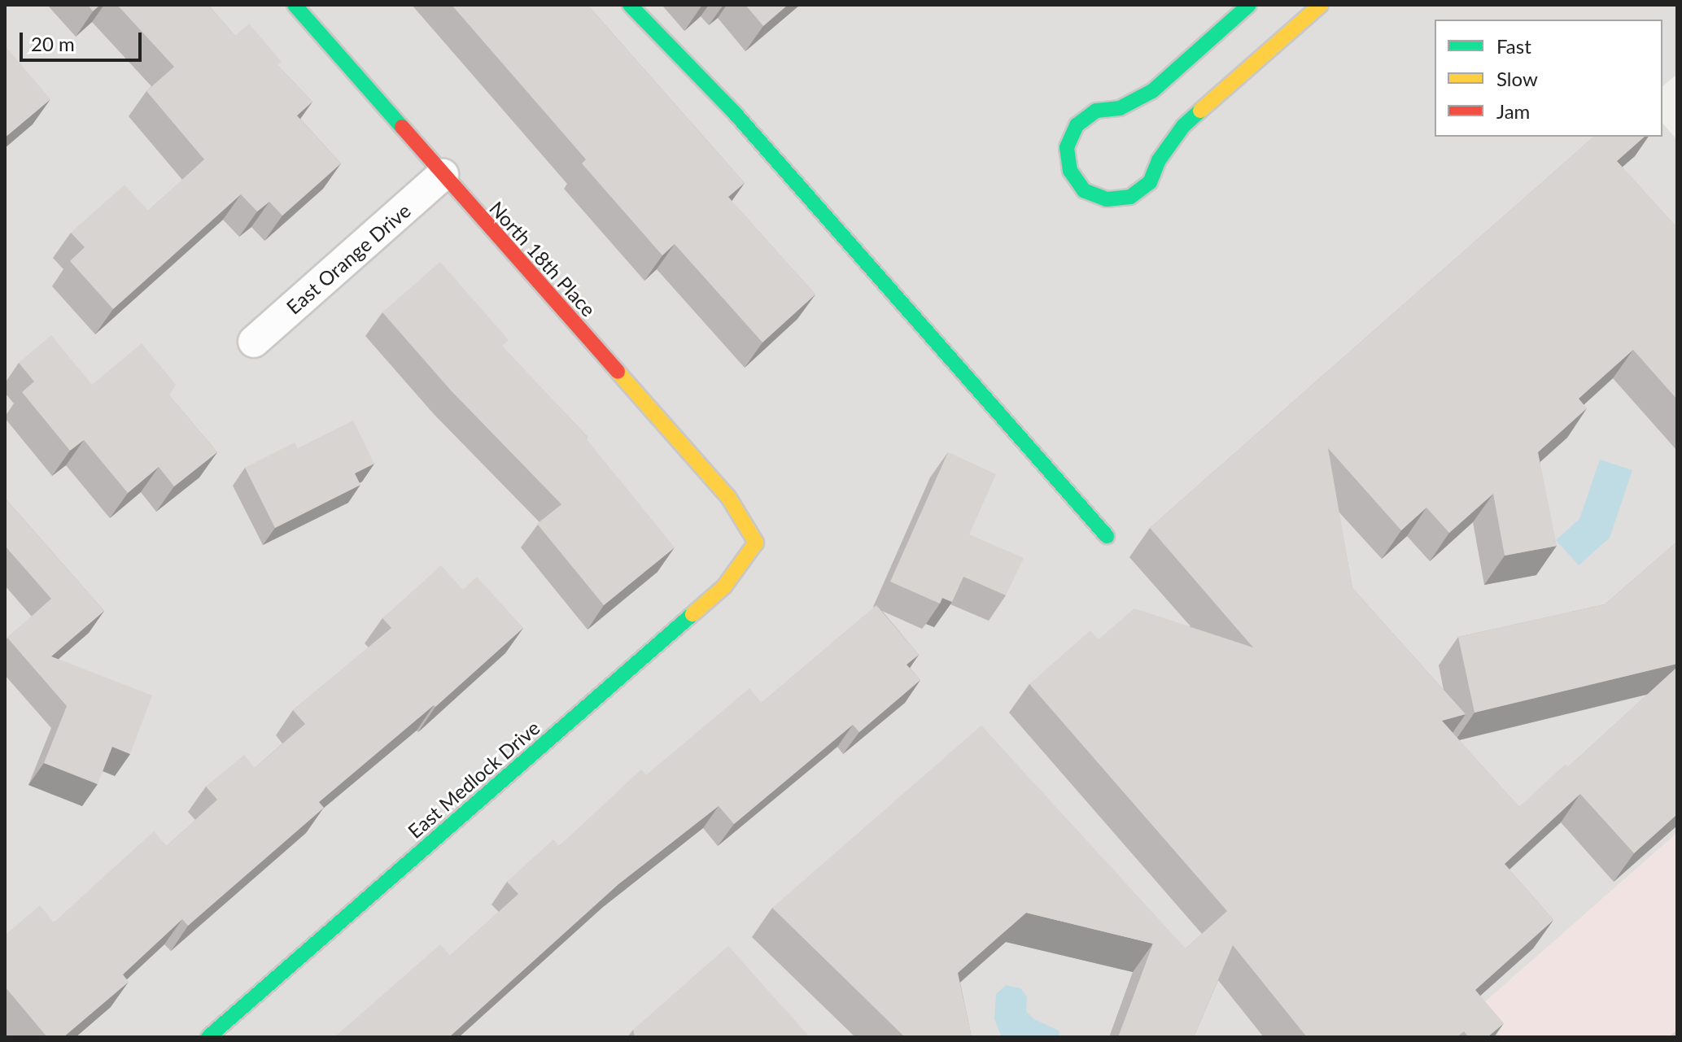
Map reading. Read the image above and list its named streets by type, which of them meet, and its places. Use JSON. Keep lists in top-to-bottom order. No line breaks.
{"streets":{"street":["East Orange Drive","North 18th Place","East Medlock Drive"]},"crossings":[["East Orange Drive","North 18th Place"],["North 18th Place","East Medlock Drive"]],"legend":["Fast","Slow","Jam"],"scale_bar":"20 m"}
